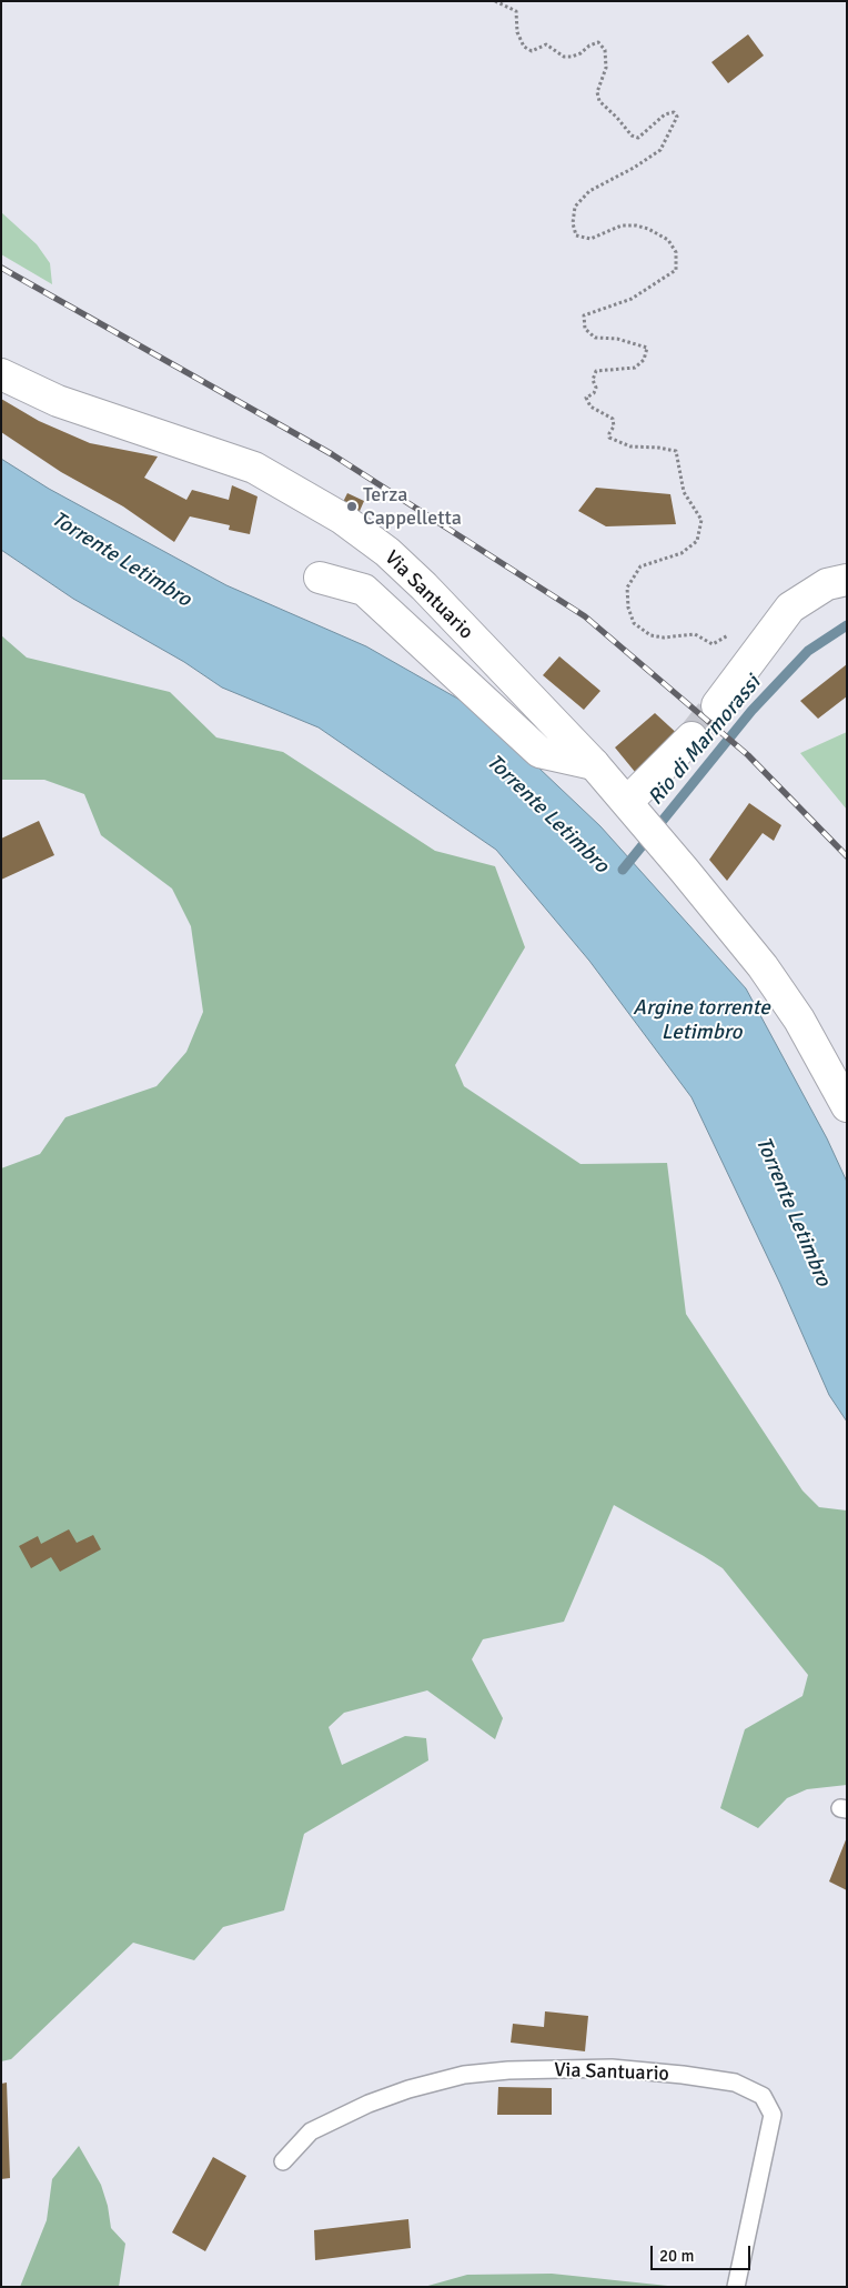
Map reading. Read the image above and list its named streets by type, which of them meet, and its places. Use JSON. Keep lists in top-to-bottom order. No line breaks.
{"streets":{"main road":["Via Santuario"]},"water":["Torrente Letimbro","Rio di Marmorassi","Argine torrente Letimbro"],"places":["Terza Cappelletta"],"scale_bar":"20 m"}
